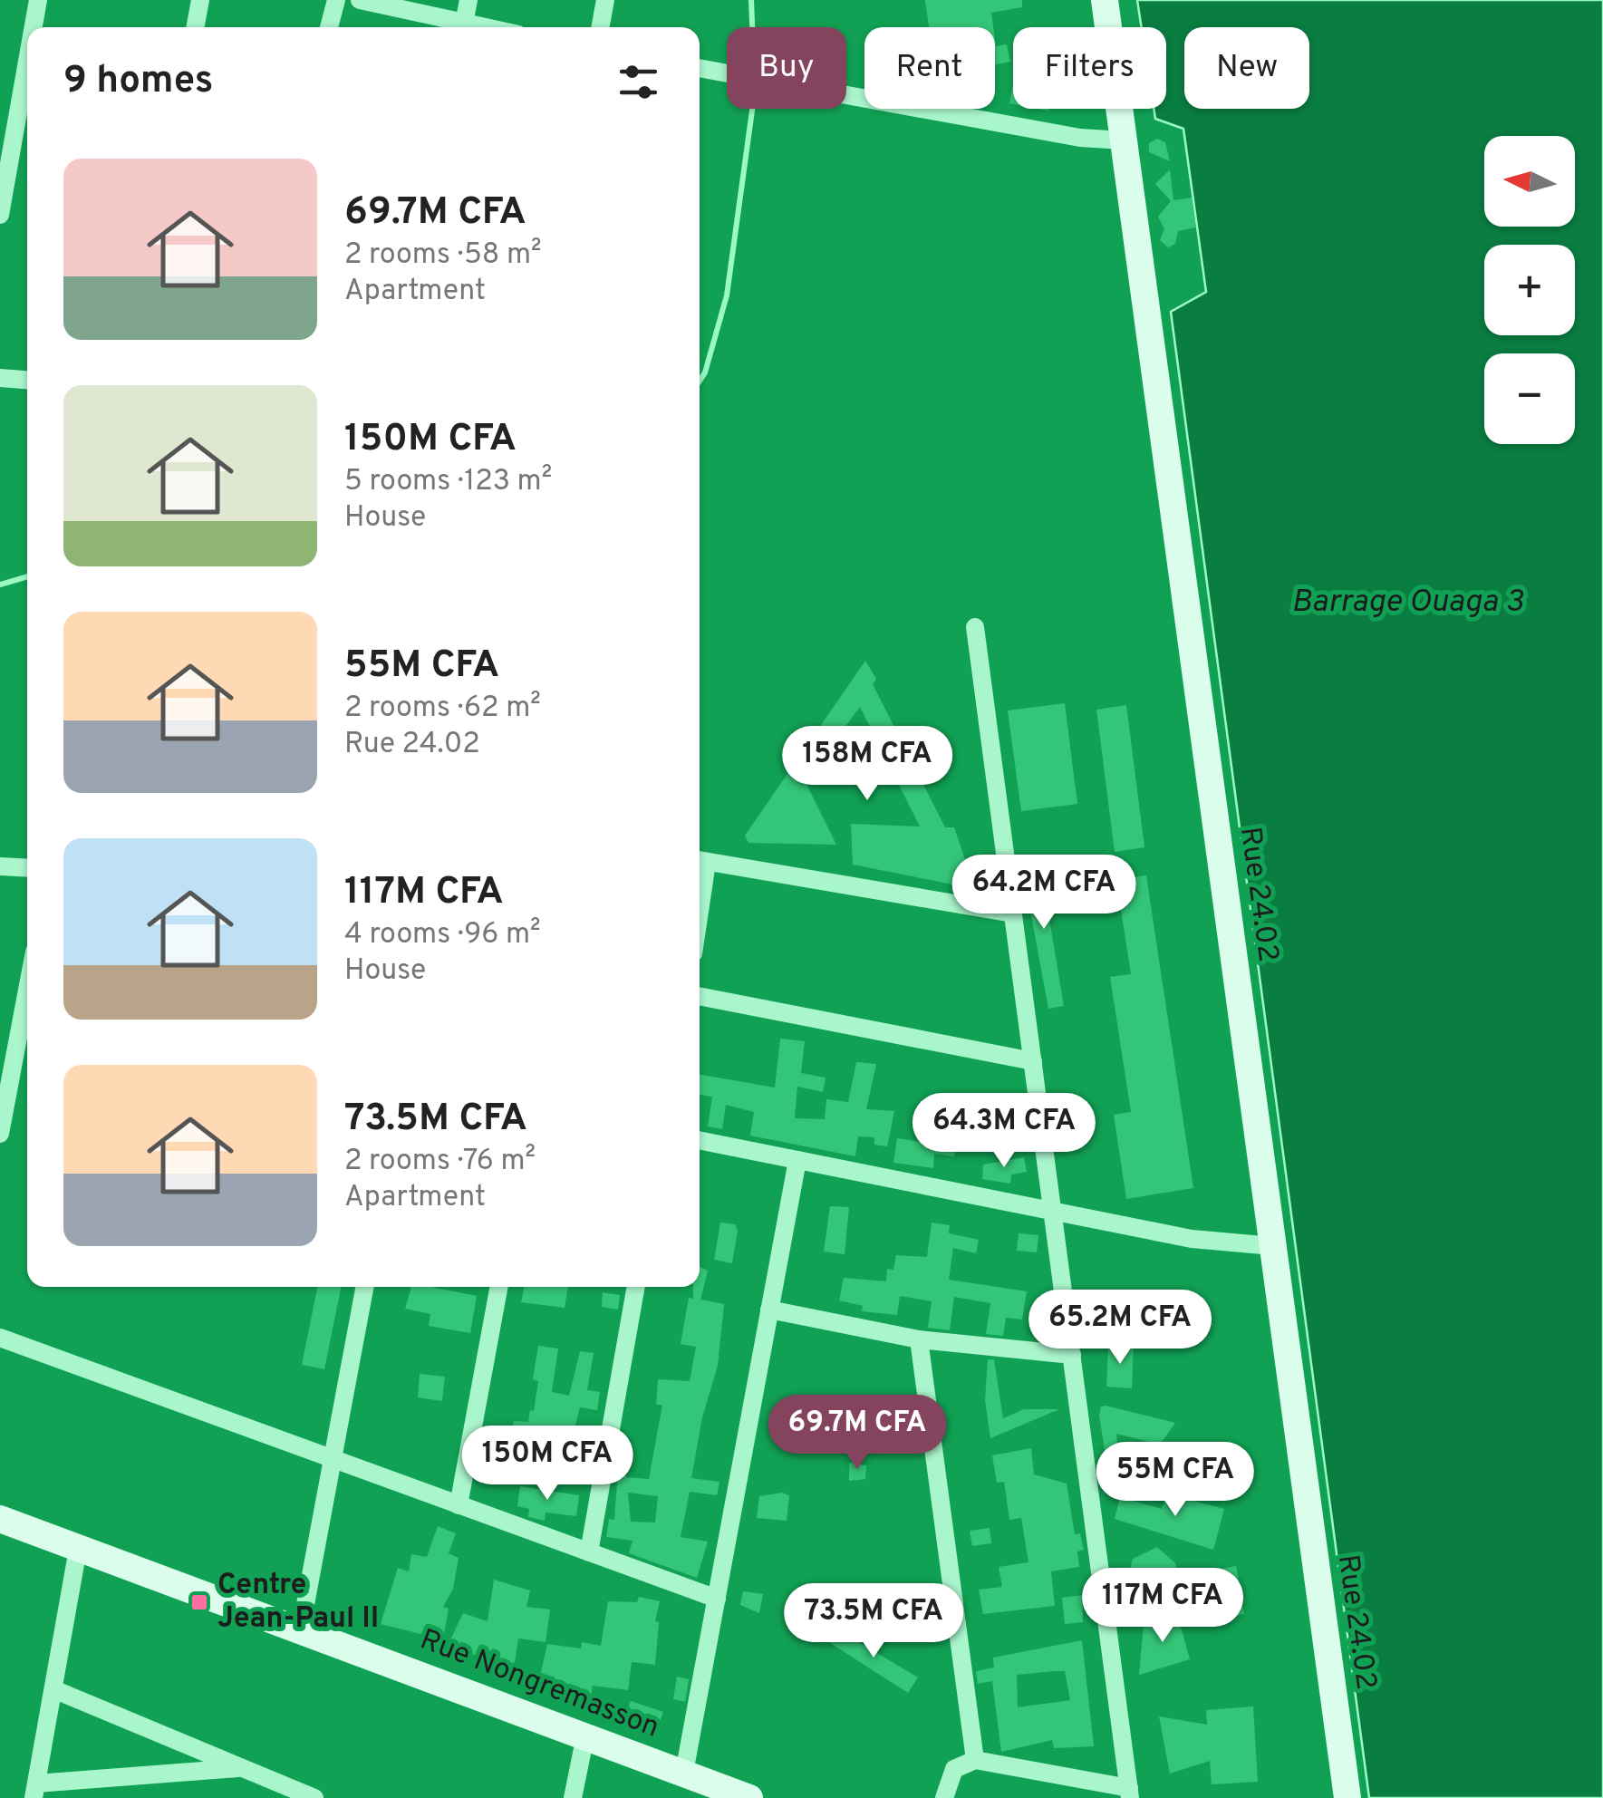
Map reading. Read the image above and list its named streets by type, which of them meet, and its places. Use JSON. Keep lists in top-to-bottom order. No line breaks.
{"streets":{"street":["Rue 24.02","Rue Nongremasson"]},"water":["Barrage Ouaga 3"],"places":{"transit":["Centre Jean-Paul II"]},"north":"left","page":{"chip":["Buy","Rent","Filters","New"],"heading":"9 homes","map_buttons":["+","−"],"list":[{"name":"69.7M CFA","note":"2 rooms · 58 m² · Apartment"},{"name":"150M CFA","note":"5 rooms · 123 m² · House"},{"name":"55M CFA","note":"2 rooms · 62 m² · Rue 24.02"},{"name":"117M CFA","note":"4 rooms · 96 m² · House"},{"name":"73.5M CFA","note":"2 rooms · 76 m² · Apartment"}],"price":["158M CFA","64.2M CFA","64.3M CFA","65.2M CFA","69.7M CFA","150M CFA","55M CFA","117M CFA","73.5M CFA"]}}
